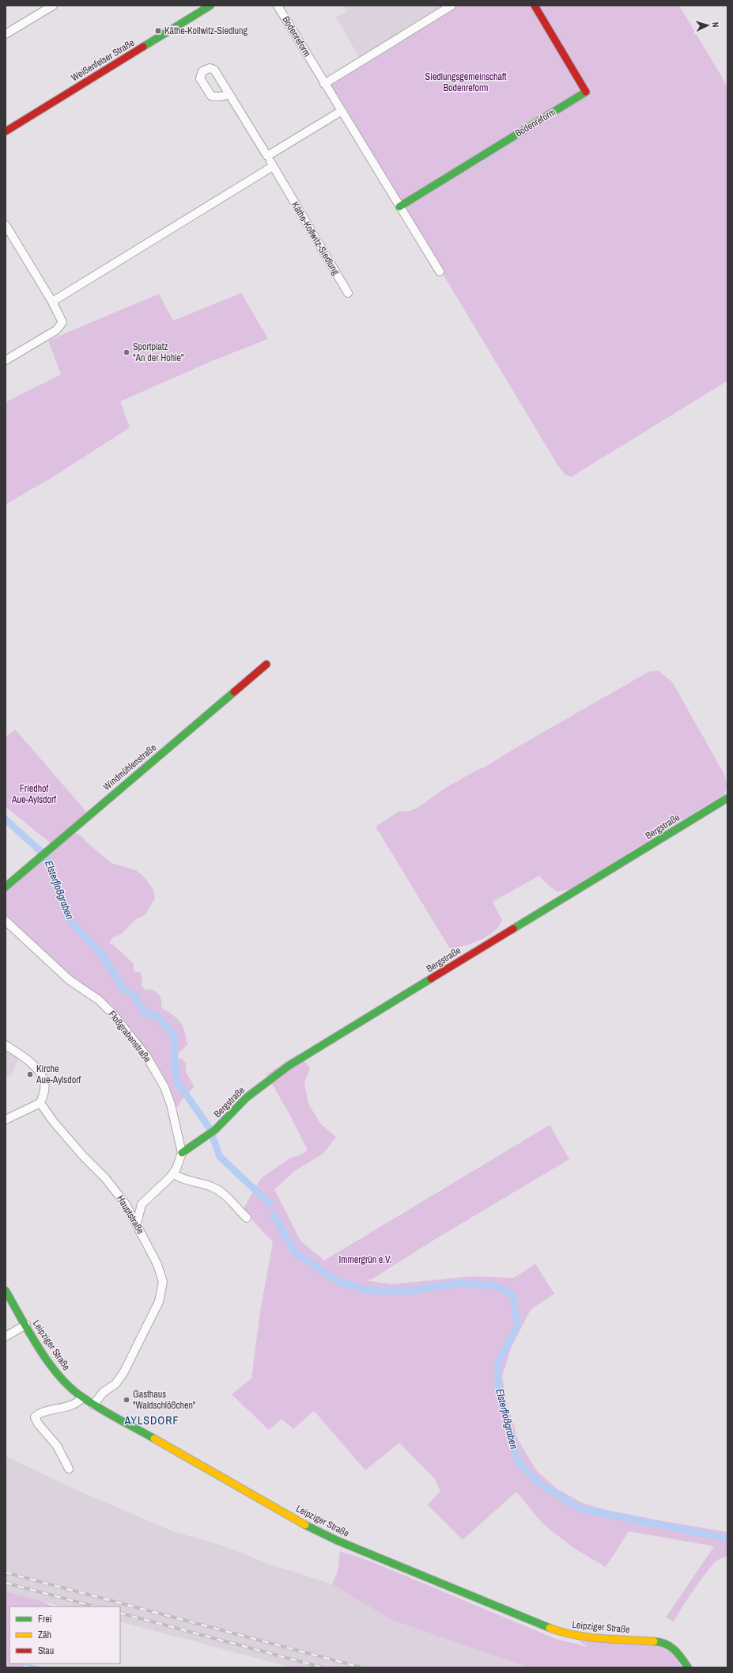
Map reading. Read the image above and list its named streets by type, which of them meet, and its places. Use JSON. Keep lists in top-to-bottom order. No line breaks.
{"streets":{"street":["Bodenreform","Weißenfelser Straße","Käthe-Kollwitz-Siedlung","Windmühlenstraße","Bergstraße","Floßgrabenstraße","Hauptstraße","Leipziger Straße"]},"crossings":[["Bergstraße","Floßgrabenstraße"],["Hauptstraße","Leipziger Straße"]],"districts":["AYLSDORF"],"water":["Elsterfloßgraben"],"parks":["Siedlungsgemeinschaft Bodenreform","Friedhof Aue-Aylsdorf","Immergrün e.V."],"places":{"transit":["Käthe-Kollwitz-Siedlung"],"other":["Sportplatz \"An der Hohle\"","Kirche Aue-Aylsdorf","Gasthaus \"Waldschlößchen\""]},"legend":["Frei","Zäh","Stau"],"north":"right"}
